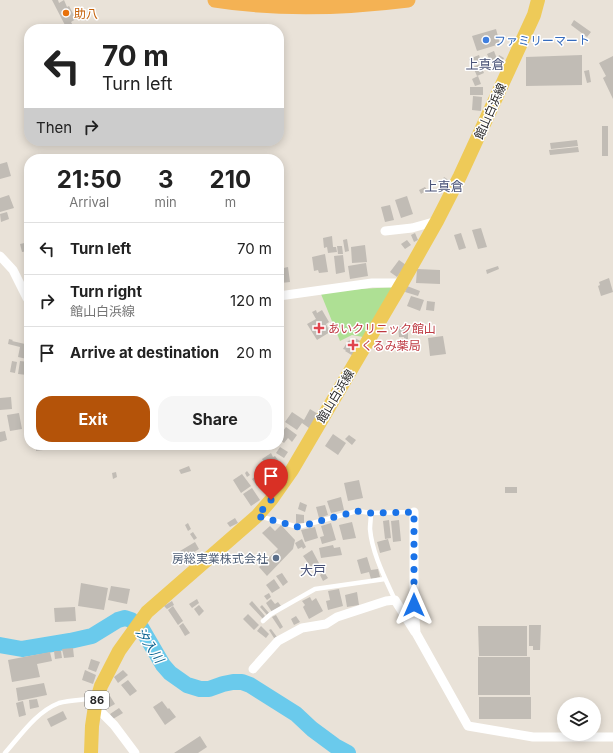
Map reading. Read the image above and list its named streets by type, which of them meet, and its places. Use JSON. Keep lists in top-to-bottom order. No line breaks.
{"streets":{"main road":["館山白浜線","86"]},"districts":["上真倉","上真倉","大戸"],"water":["汐入川"],"places":{"other":["助八","ファミリーマート","房総実業株式会社"],"health":["あいクリニック館山","くるみ薬局"]},"page":{"turn":["70 m","Turn left"],"then":"Then","eta":["21:50","Arrival","3","min","210","m"],"list":[{"name":"Turn left","value":"70 m"},{"name":"Turn right","note":"館山白浜線","value":"120 m"},{"name":"Arrive at destination","value":"20 m"}],"buttons":["Exit","Share"]}}
